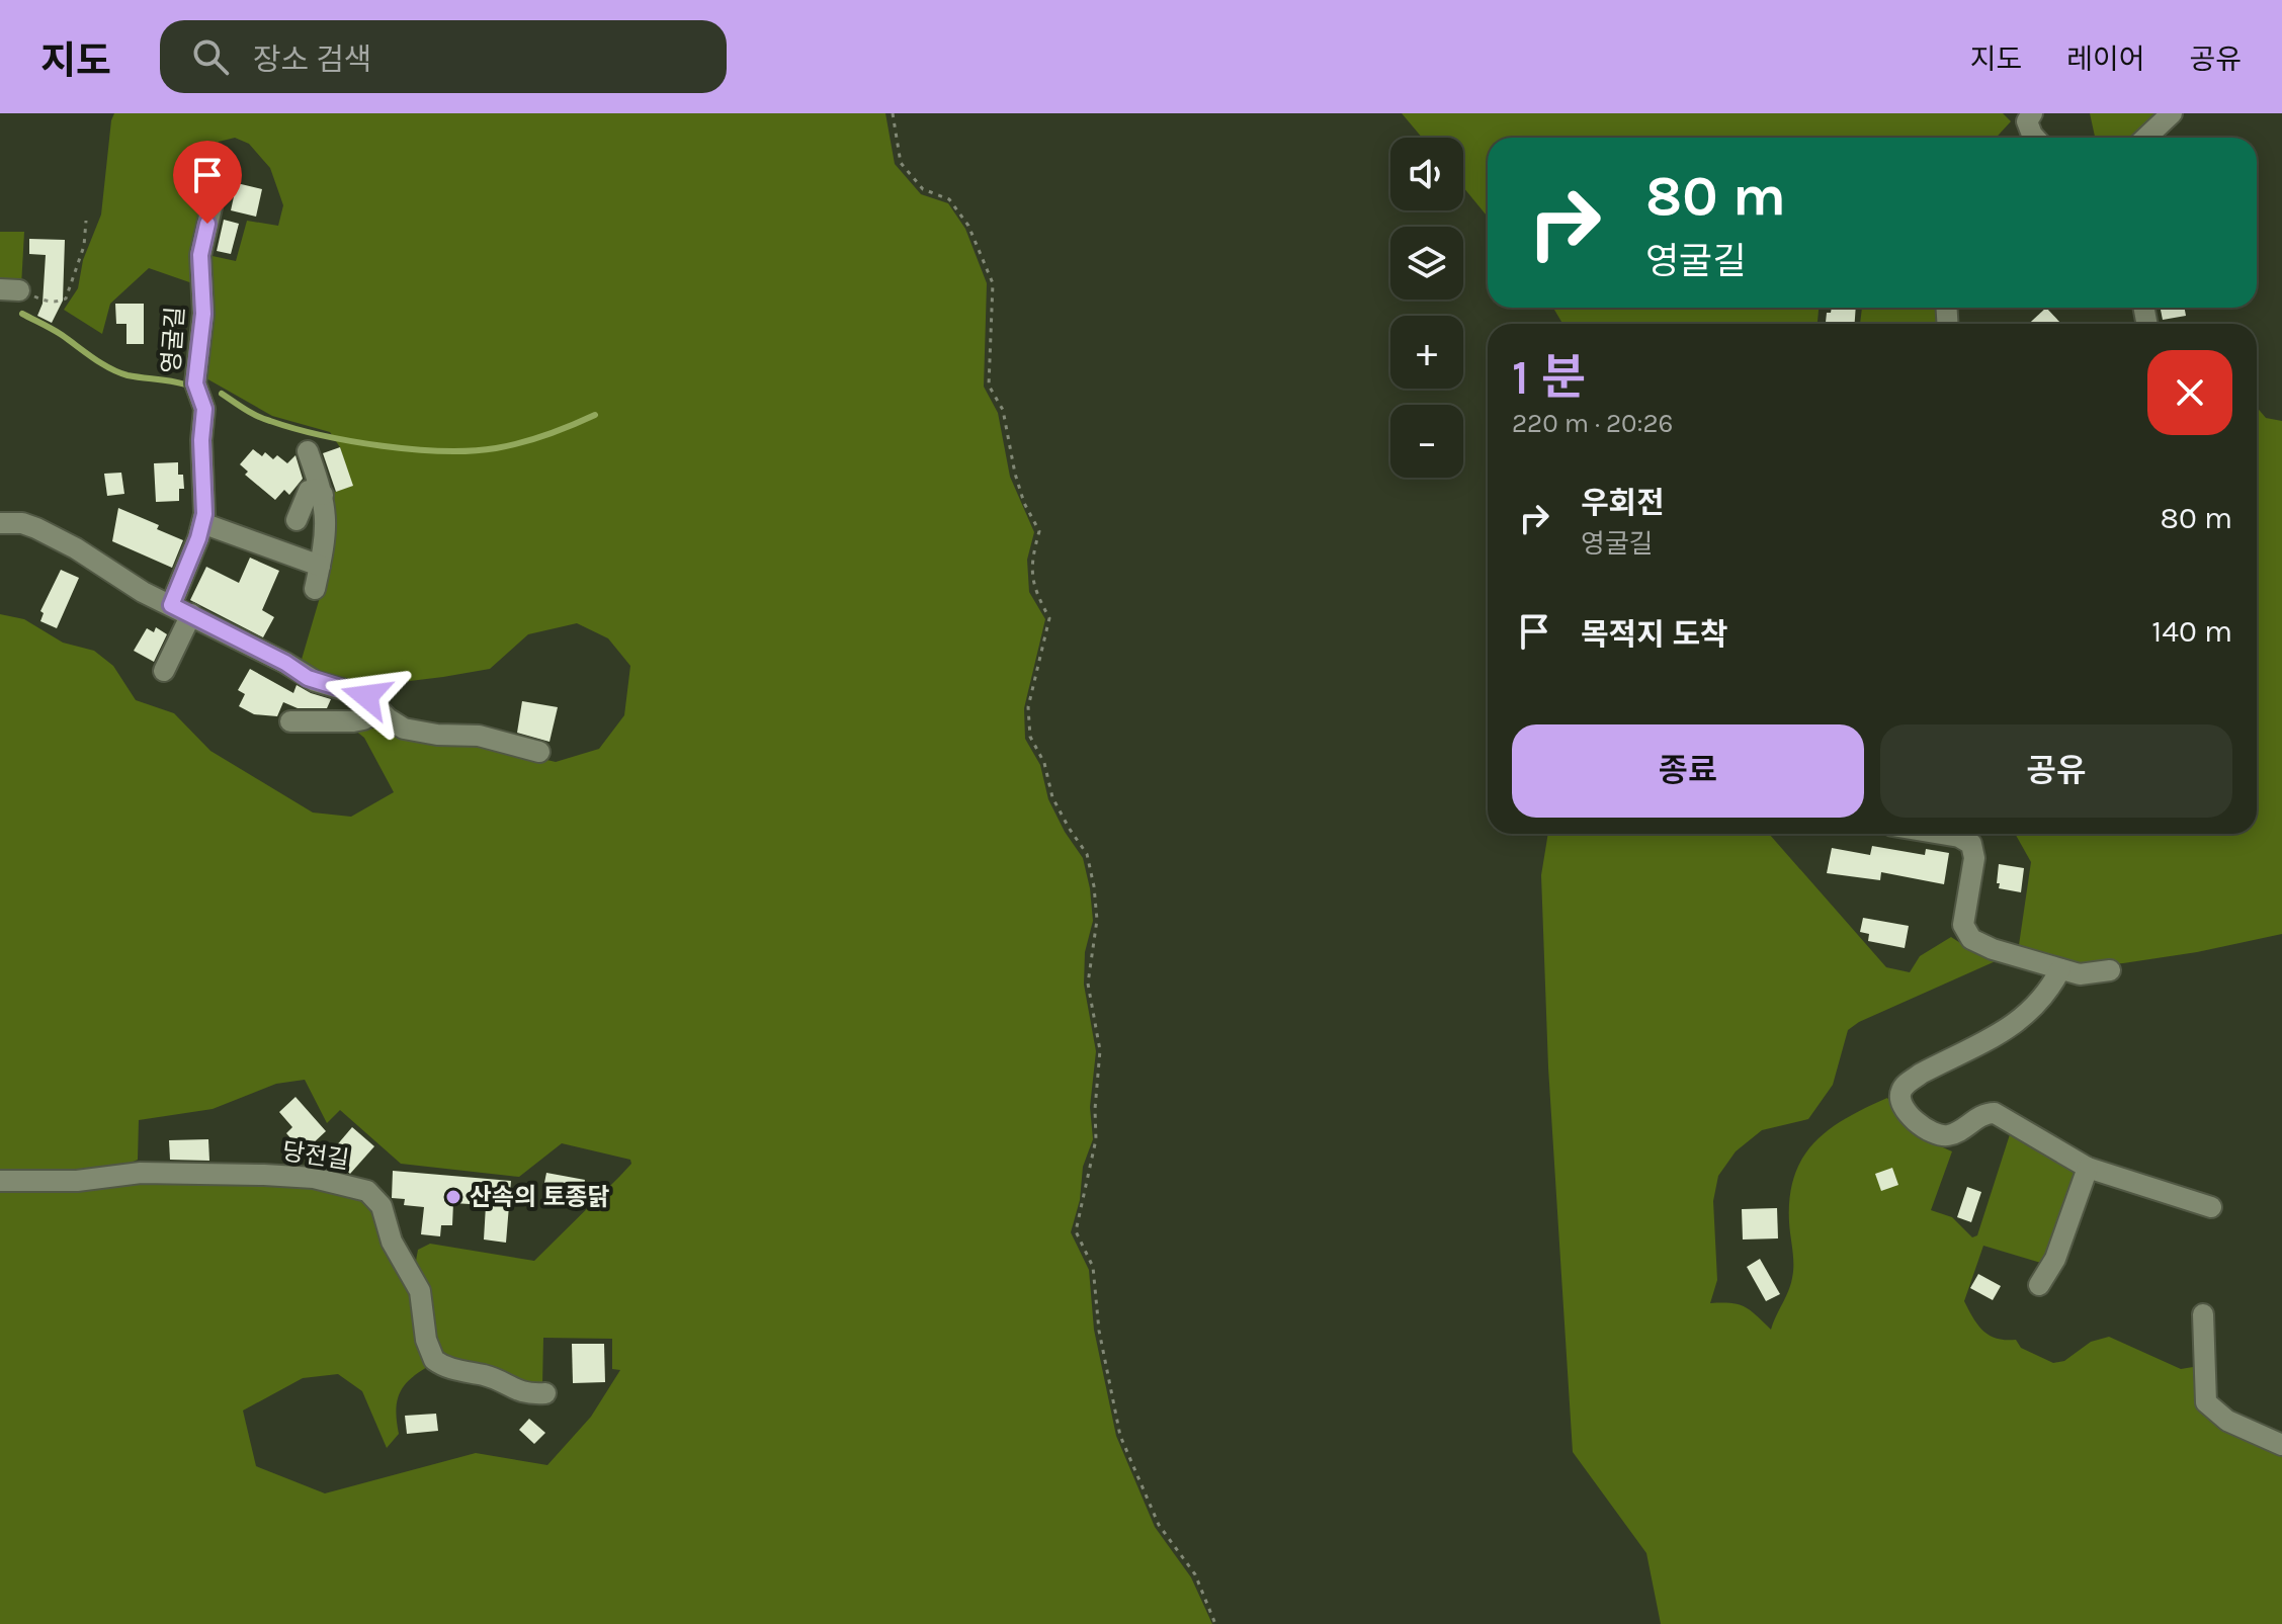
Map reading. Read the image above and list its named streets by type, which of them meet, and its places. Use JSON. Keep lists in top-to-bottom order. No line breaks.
{"streets":{"lane":["영굴길","당전길"]},"places":["산속의 토종닭"],"page":{"header":"지도","search":"장소 검색","nav":["지도","레이어","공유"],"map_buttons":["+","−"],"turn":["80 m","영굴길"],"heading":["1 분","220 m · 20:26"],"list":[{"name":"우회전","note":"영굴길","value":"80 m"},{"name":"목적지 도착","value":"140 m"}],"buttons":["종료","공유"]}}
